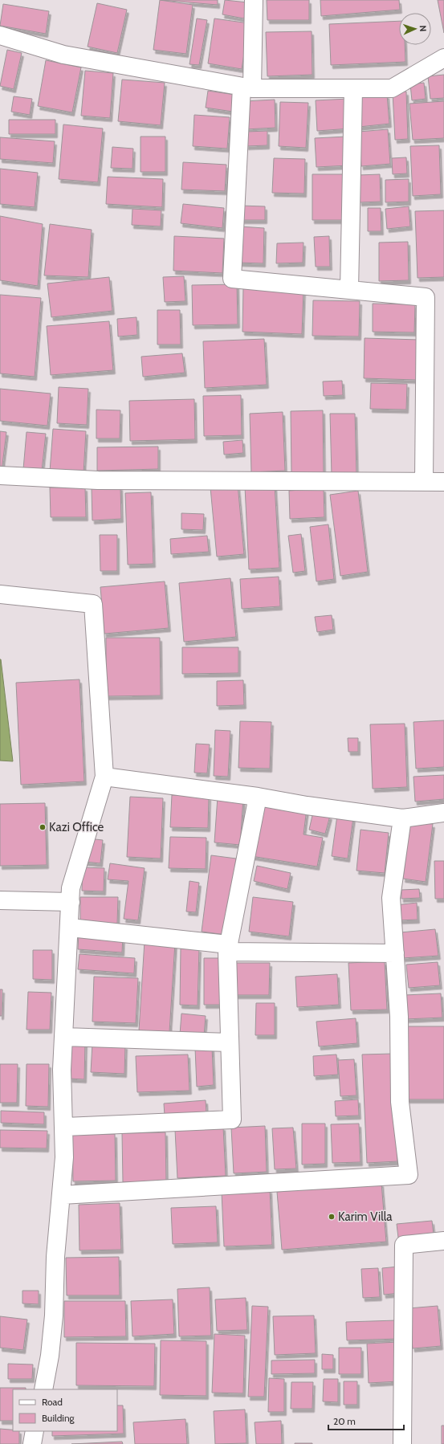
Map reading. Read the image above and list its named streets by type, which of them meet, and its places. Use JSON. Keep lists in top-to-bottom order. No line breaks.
{"places":["Kazi Office","Karim Villa"],"legend":["Road","Building"],"scale_bar":"20 m","north":"right"}
